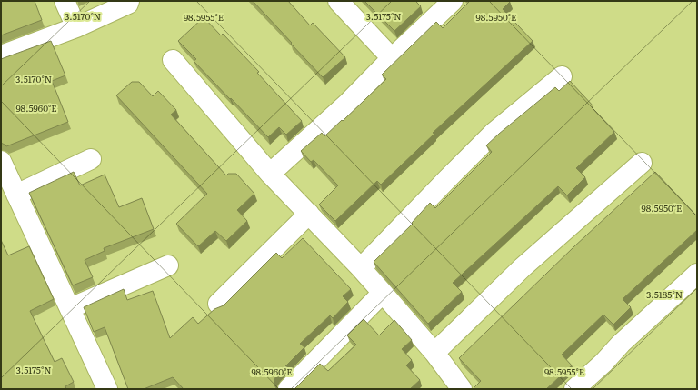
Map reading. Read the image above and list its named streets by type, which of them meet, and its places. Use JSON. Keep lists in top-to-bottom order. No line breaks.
{"coordinates":["3.5170°N","3.5175°N","98.5955°E","98.5950°E","98.5960°E","3.5185°N"]}
